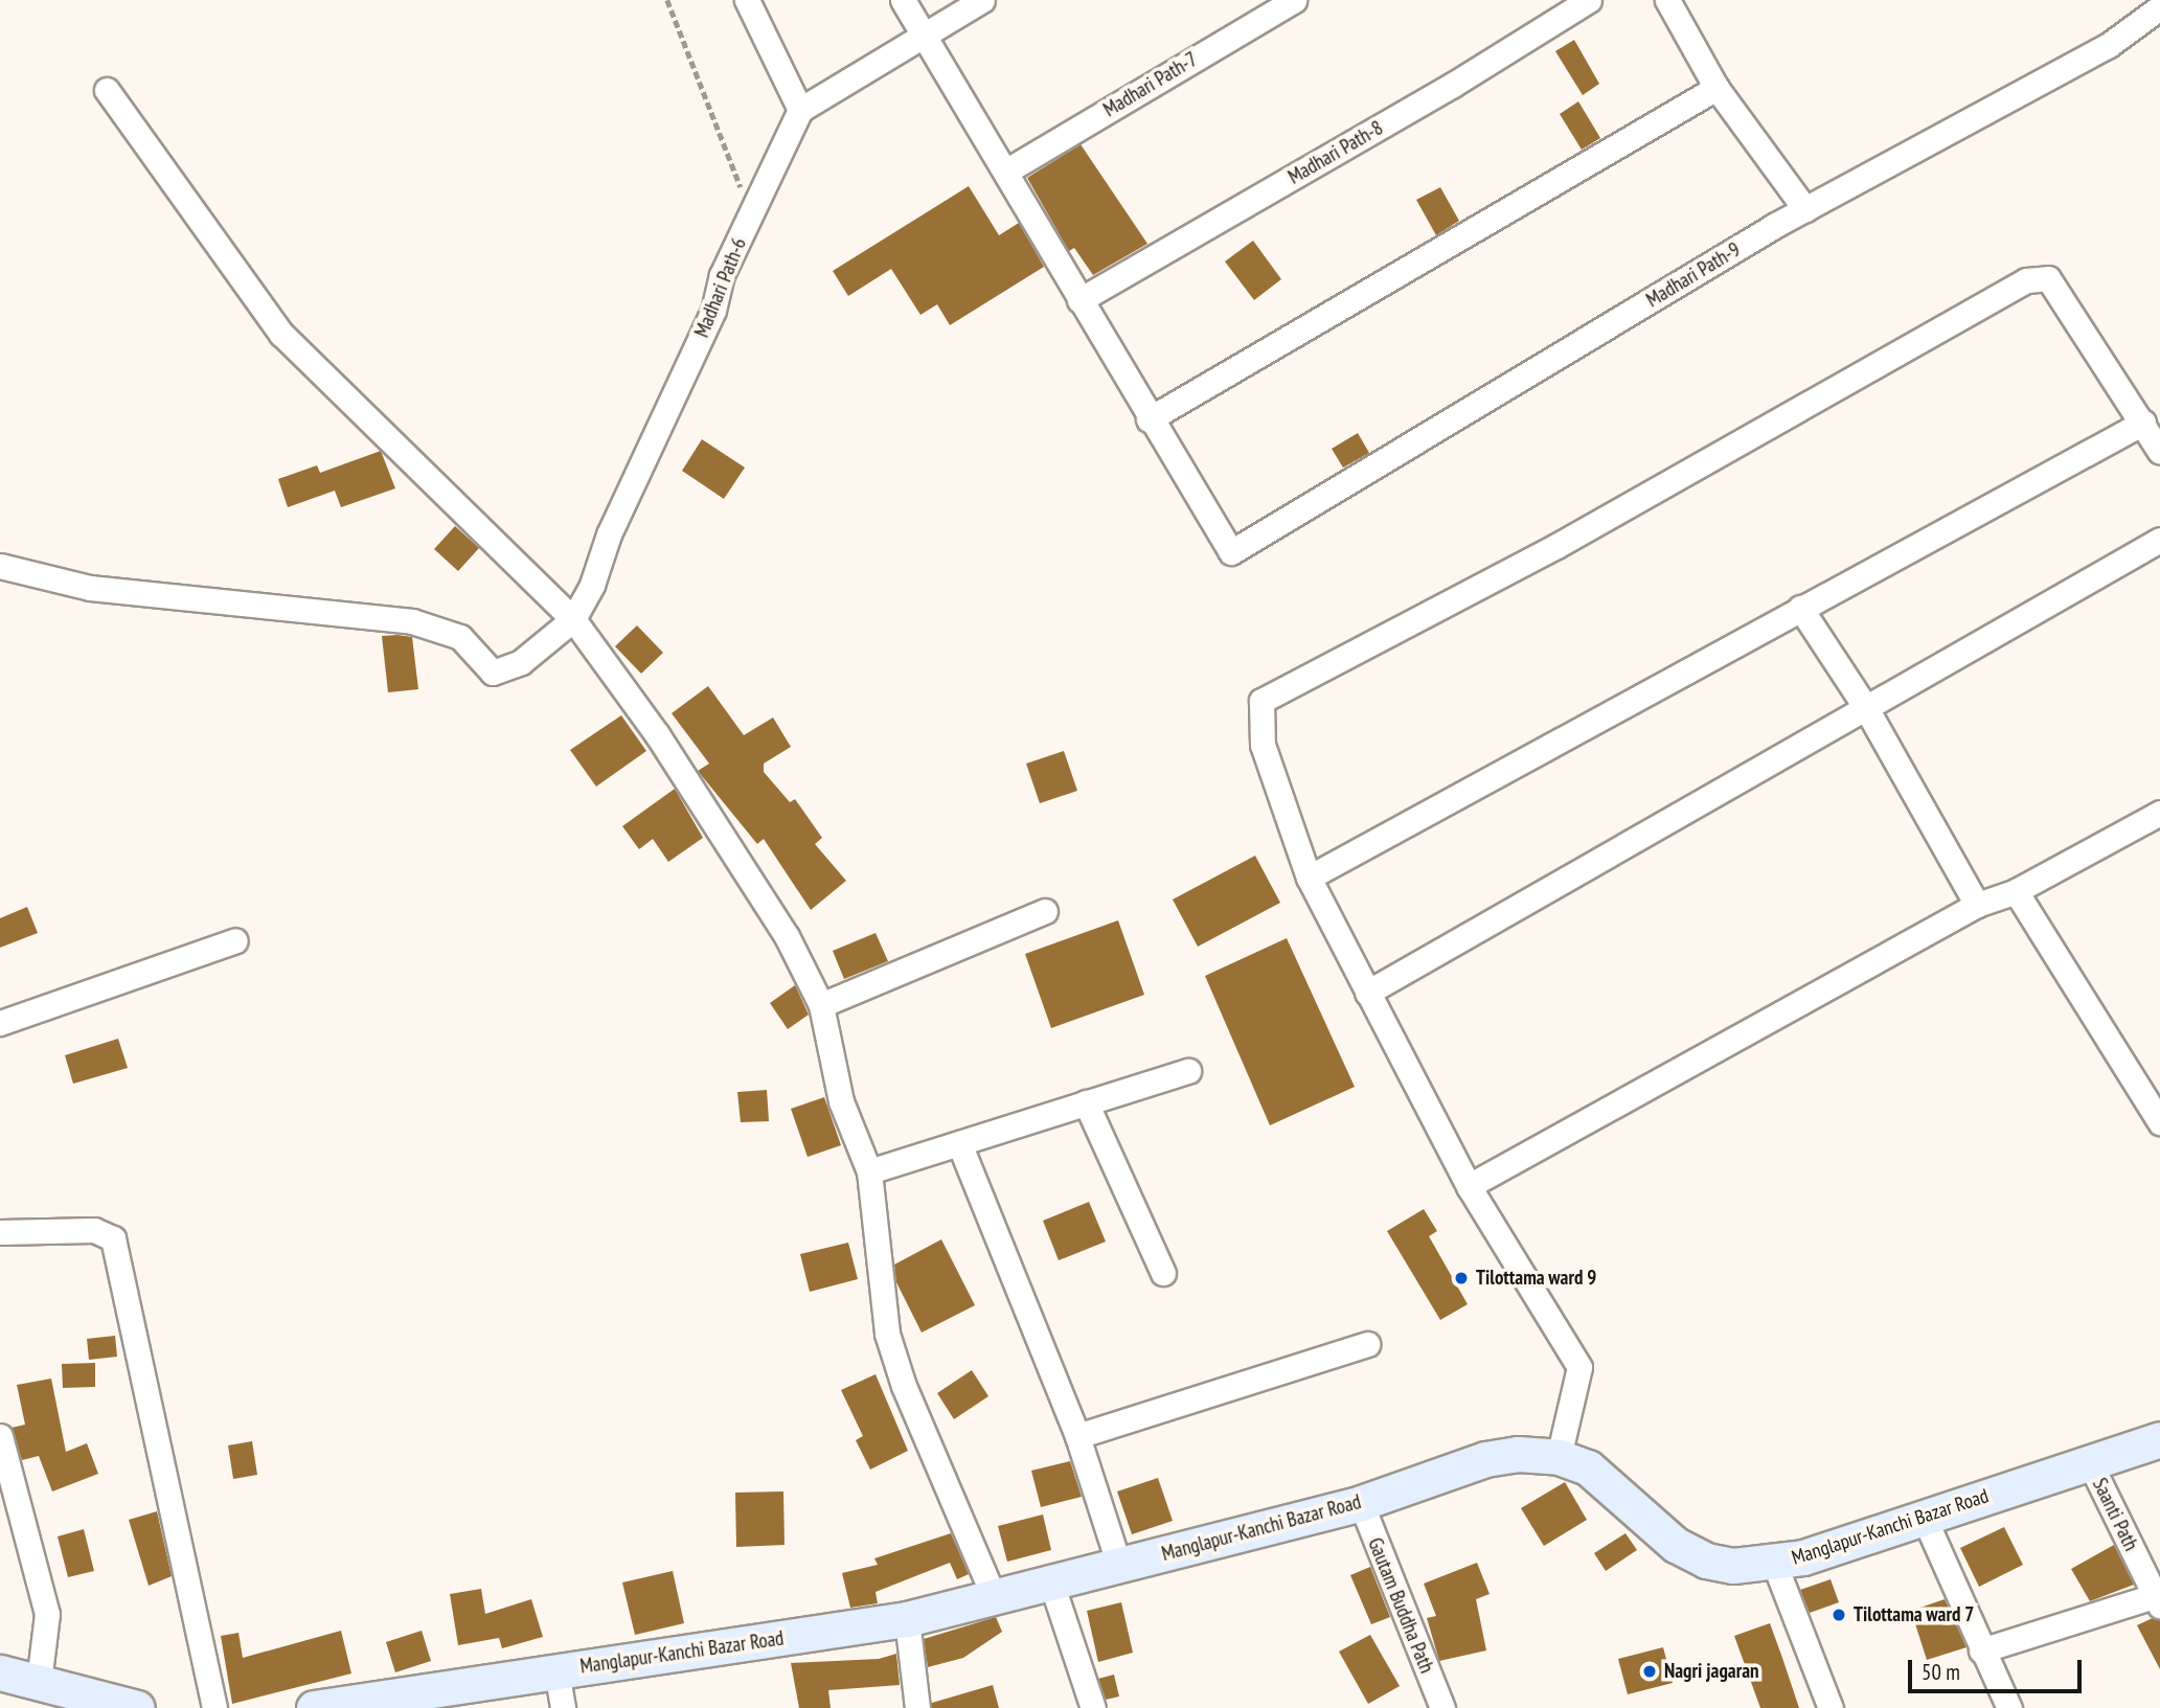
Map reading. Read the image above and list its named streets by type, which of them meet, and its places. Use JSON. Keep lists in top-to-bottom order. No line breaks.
{"streets":{"street":["Madhari Path-7","Madhari Path-8","Madhari Path-9","Madhari Path-6","Saanti Path","Manglapur-Kanchi Bazar Road","Gautam Buddha Path"]},"crossings":[["Saanti Path","Manglapur-Kanchi Bazar Road"],["Manglapur-Kanchi Bazar Road","Gautam Buddha Path"]],"places":["Tilottama ward 9","Tilottama ward 7","Nagri jagaran"],"scale_bar":"50 m"}
